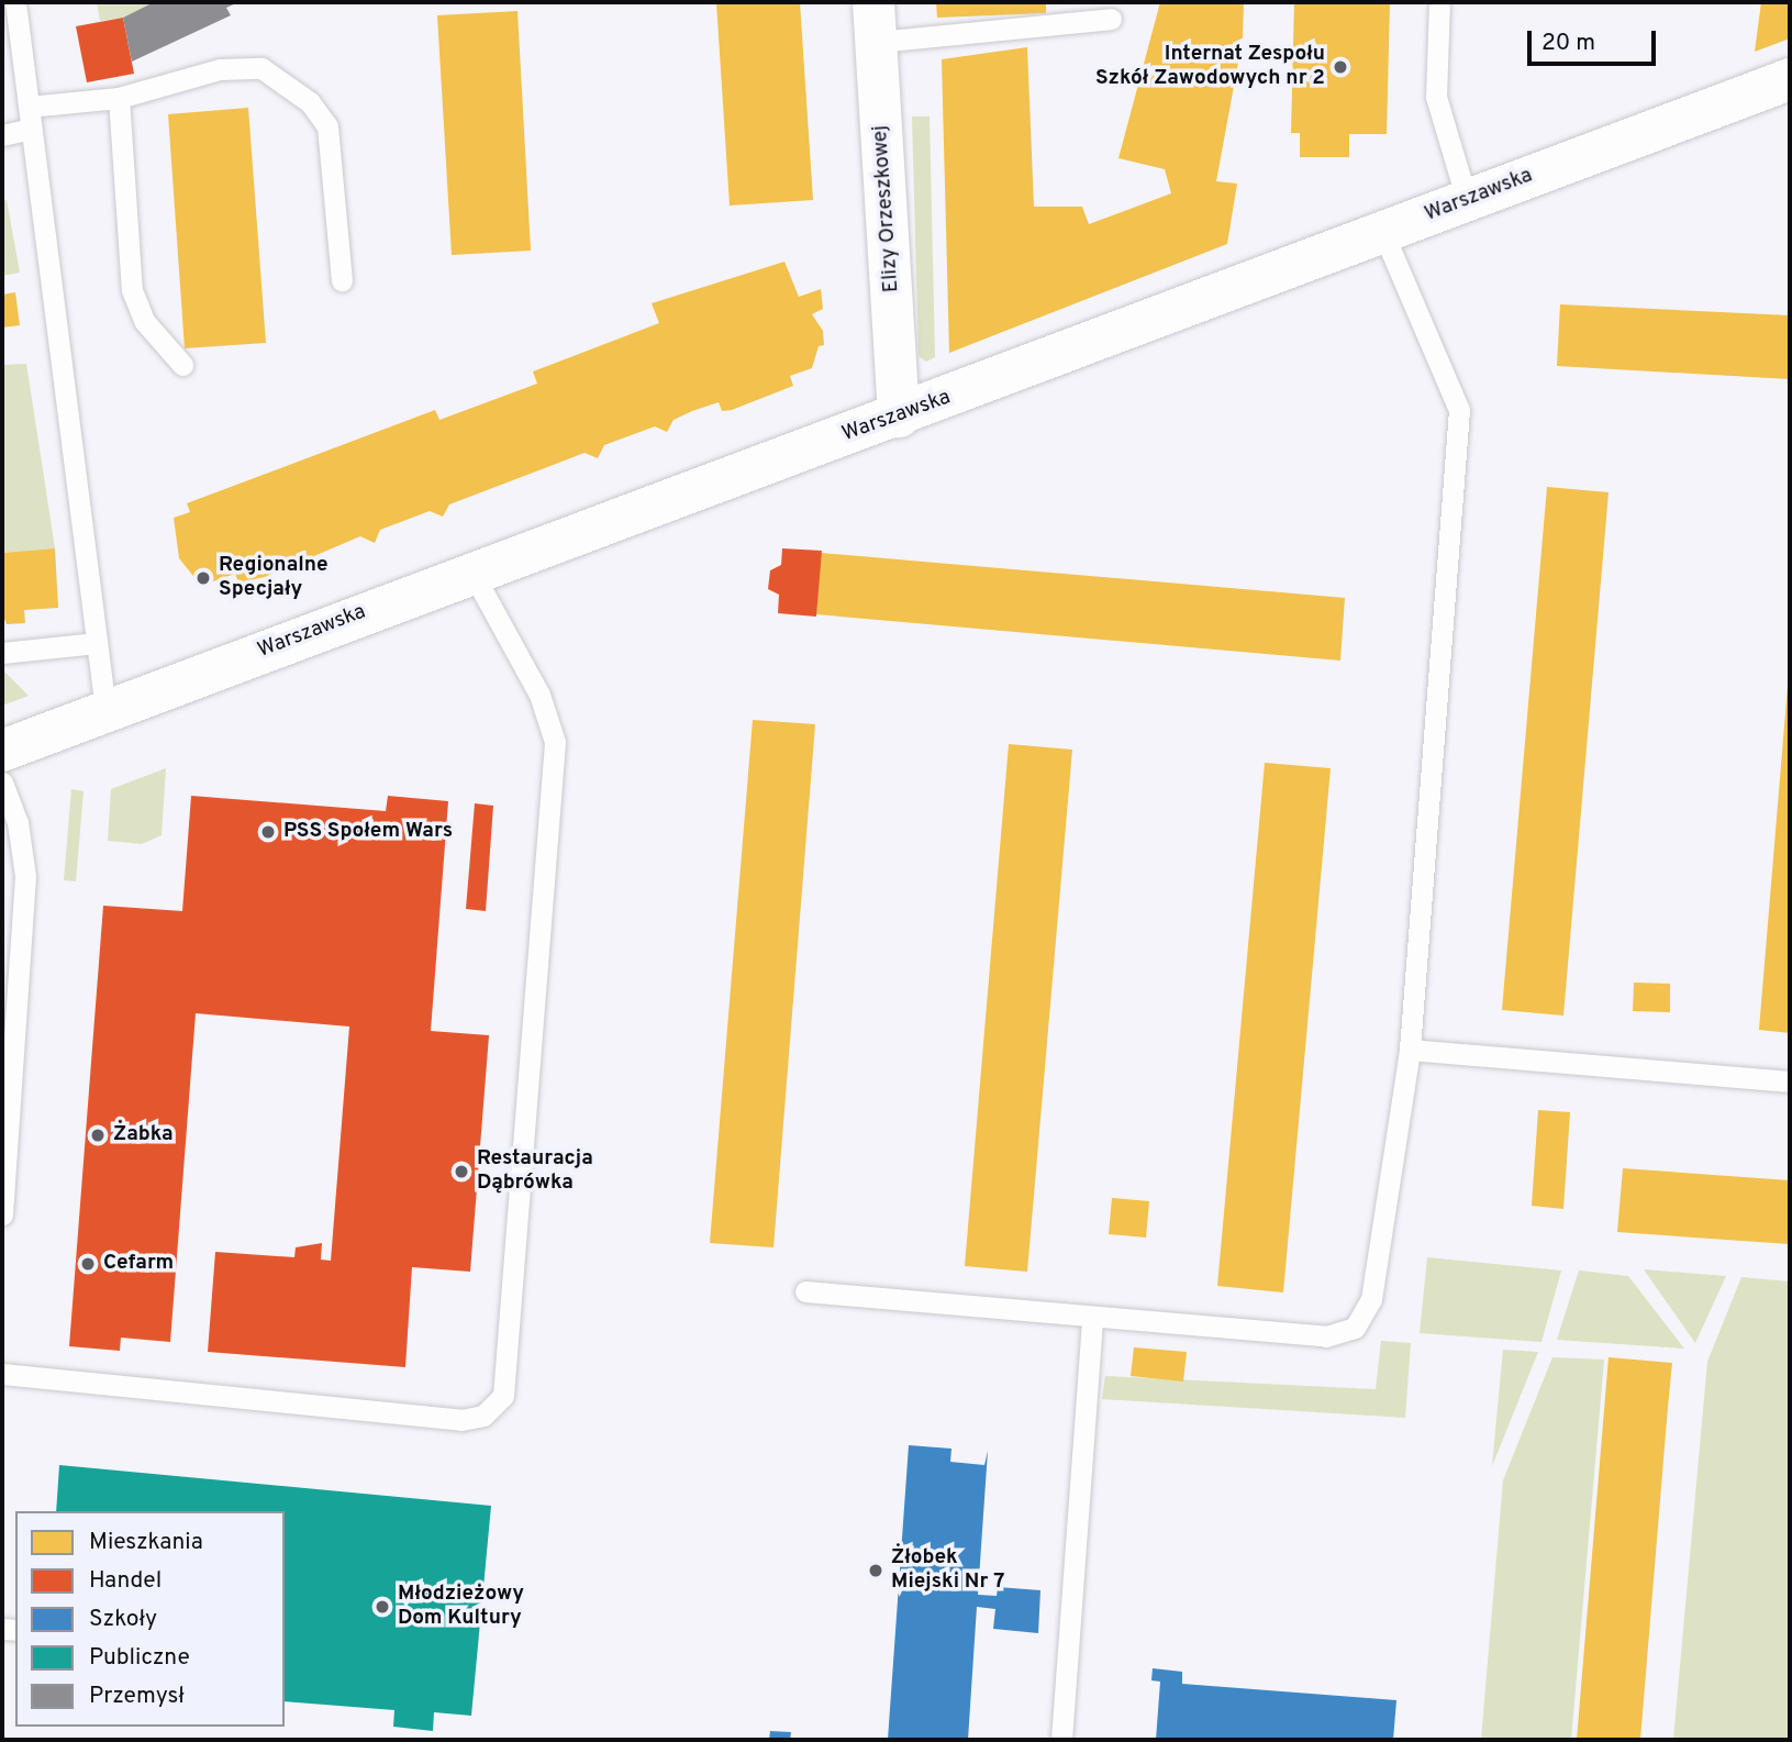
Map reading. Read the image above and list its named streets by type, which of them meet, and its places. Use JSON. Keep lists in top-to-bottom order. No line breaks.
{"streets":{"street":["Warszawska","Elizy Orzeszkowej"]},"crossings":[["Warszawska","Elizy Orzeszkowej"]],"places":["Internat Zespołu Szkół Zawodowych nr 2","Regionalne Specjały","PSS Społem Wars","Żabka","Restauracja Dąbrówka","Cefarm","Żłobek Miejski Nr 7","Młodzieżowy Dom Kultury"],"legend":["Mieszkania","Handel","Szkoły","Publiczne","Przemysł"],"scale_bar":"20 m"}
